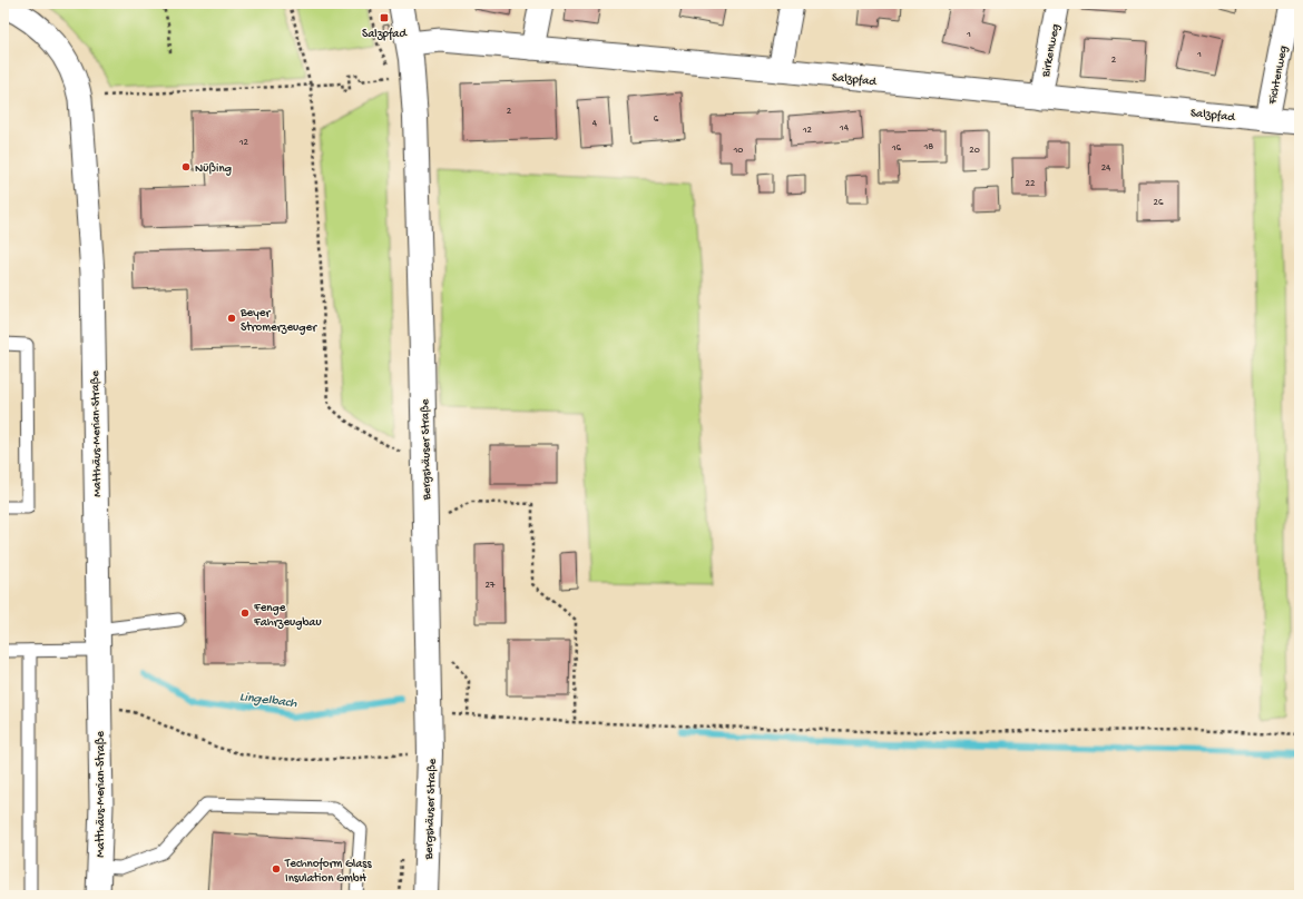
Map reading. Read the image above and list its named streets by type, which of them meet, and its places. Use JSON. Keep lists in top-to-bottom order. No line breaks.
{"streets":{"main road":["Bergshäuser Straße"],"street":["Birkenweg","Fichtenweg","Salzpfad","Matthäus-Merian-Straße"]},"crossings":[["Birkenweg","Salzpfad"],["Fichtenweg","Salzpfad"],["Salzpfad","Bergshäuser Straße"]],"water":["Lingelbach"],"places":{"transit":["Salzpfad"],"other":["Nüßing","Beyer Stromerzeuger","Fenge Fahrzeugbau","Technoform Glass Insulation GmbH"]},"house_numbers":["1","1","2","2","6","4","14","12","12","18","16","10","20","24","22","26","27"]}
